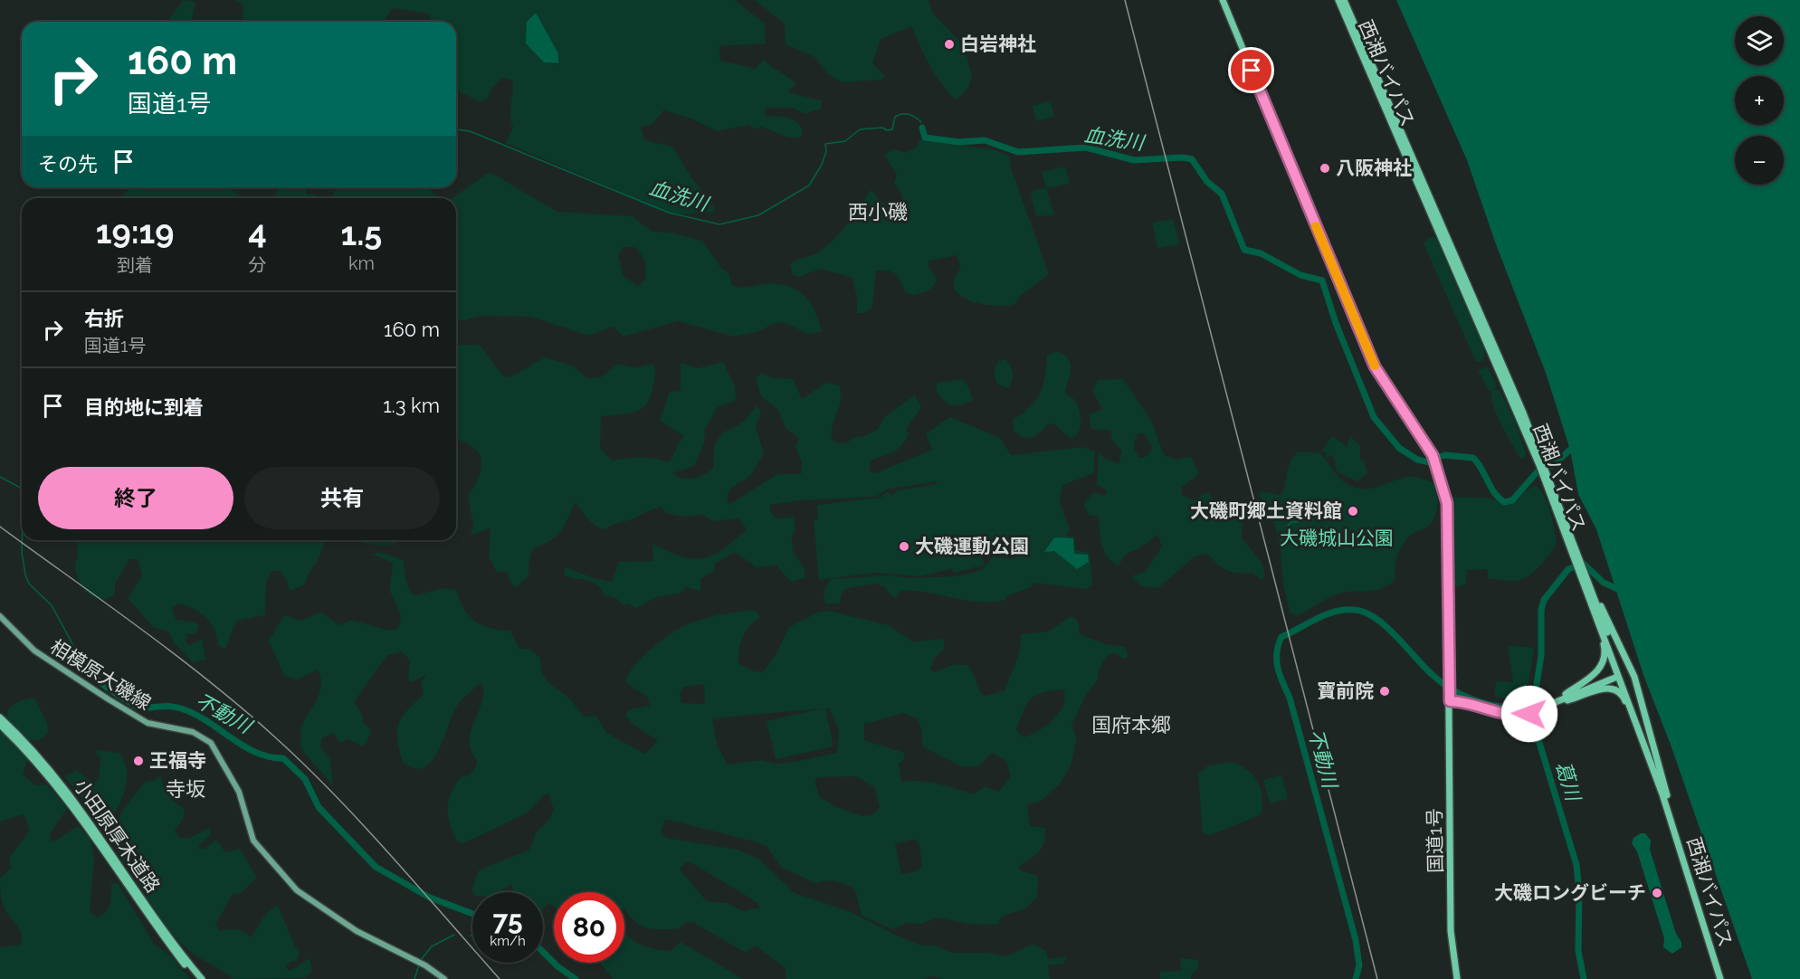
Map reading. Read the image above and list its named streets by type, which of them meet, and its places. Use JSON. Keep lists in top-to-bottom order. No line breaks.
{"streets":{"highway":["西湘バイパス","小田原厚木道路","国道1号"],"main road":["相模原大磯線"]},"districts":["西小磯","国府本郷","寺坂"],"water":["血洗川","不動川","葛川"],"parks":["大磯城山公園"],"places":["白岩神社","八阪神社","大磯町郷土資料館","大磯運動公園","寶前院","王福寺","大磯ロングビーチ"],"page":{"map_buttons":["+","−"],"turn":["160 m","国道1号"],"then":"その先","eta":["19:19","到着","4","分","1.5","km"],"list":[{"name":"右折","note":"国道1号","value":"160 m"},{"name":"目的地に到着","value":"1.3 km"}],"buttons":["終了","共有"],"speed":"75 km/h","limit":"80"}}
